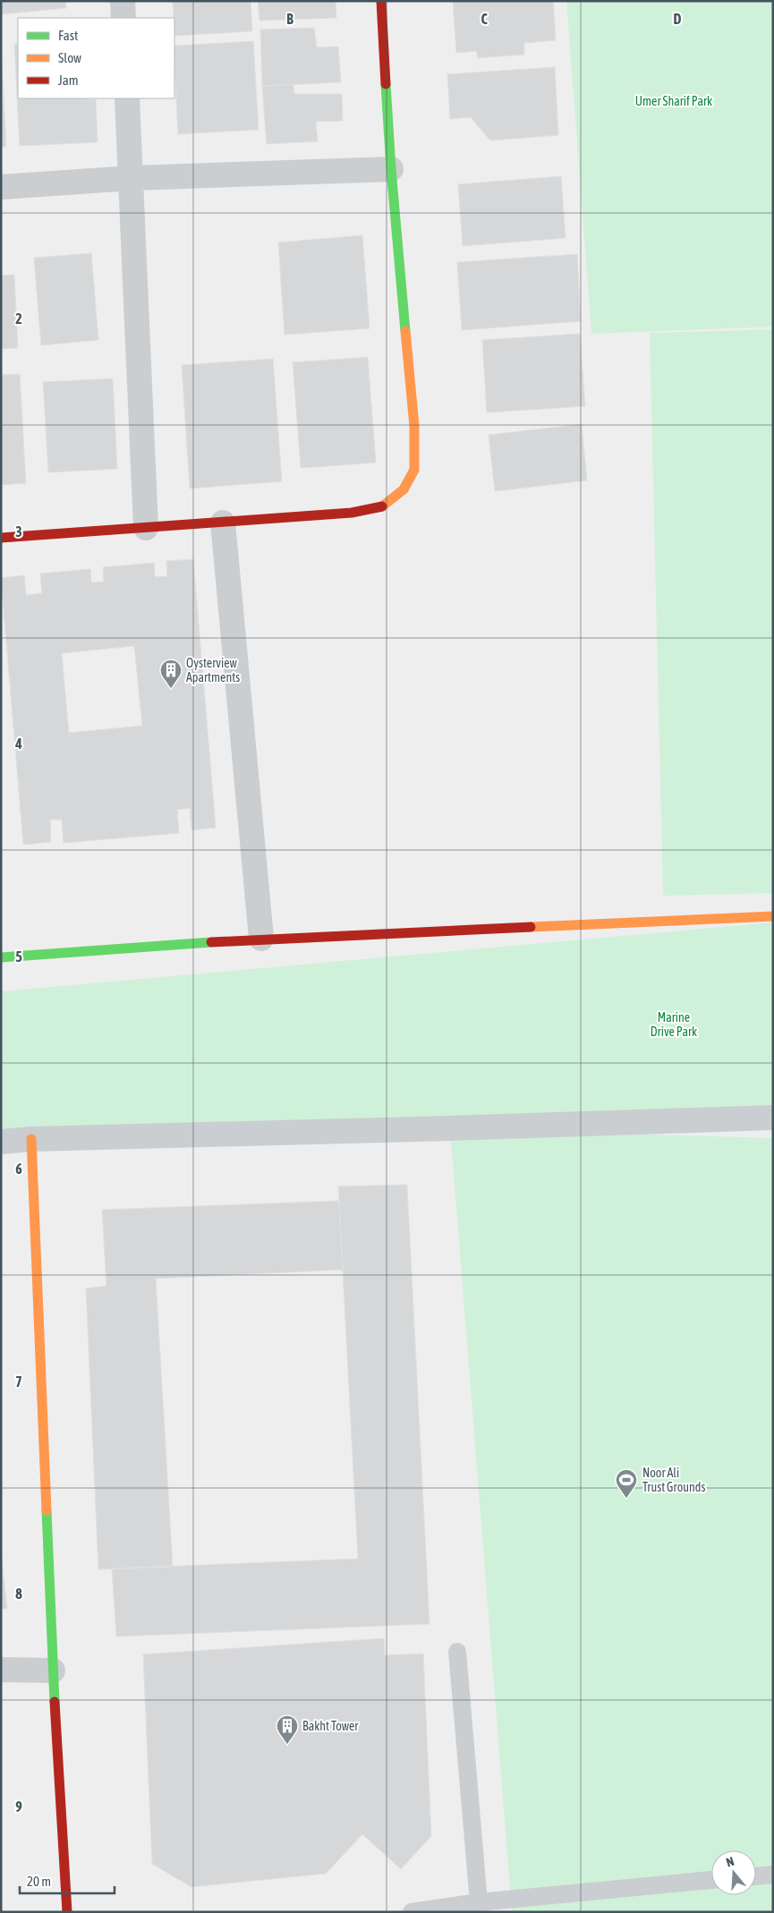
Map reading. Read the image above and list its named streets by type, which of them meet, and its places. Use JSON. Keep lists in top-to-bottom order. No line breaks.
{"parks":["Umer Sharif Park","Marine Drive Park"],"places":{"building":["Oysterview Apartments","Bakht Tower"],"sports":["Noor Ali Trust Grounds"]},"legend":["Fast","Slow","Jam"],"scale_bar":"20 m","north":"top","grid":{"columns":["B","C","D"],"rows":["2","3","4","5","6","7","8","9"]}}
